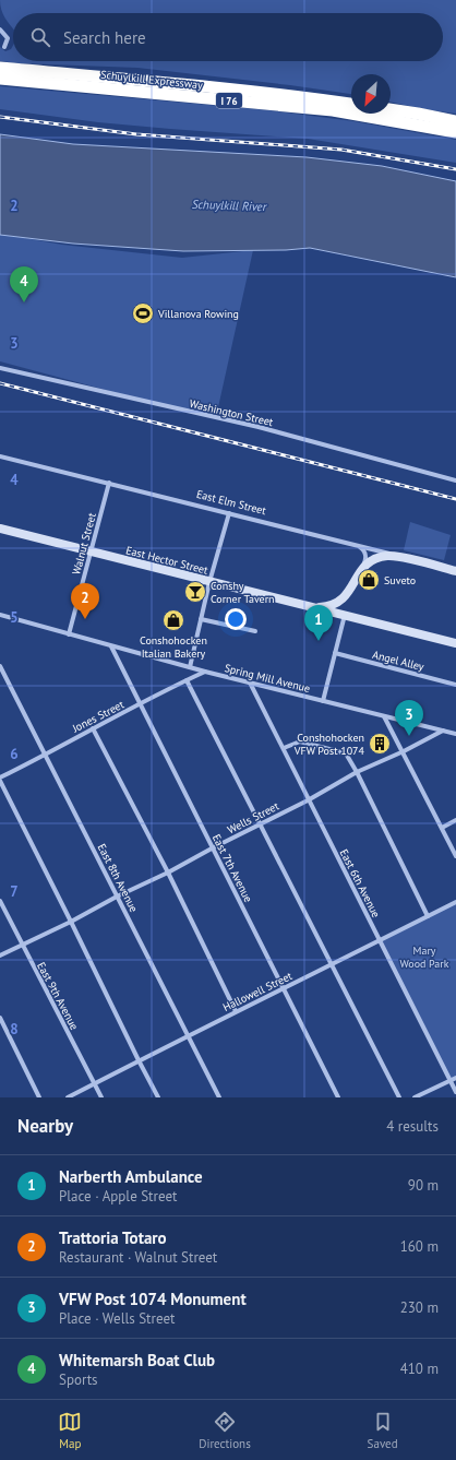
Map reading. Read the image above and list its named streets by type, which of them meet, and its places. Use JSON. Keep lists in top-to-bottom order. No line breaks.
{"streets":{"highway":["Schuylkill Expressway","I 76"],"main road":["East Elm Street","East Hector Street"],"street":["Washington Street","Walnut Street","Angel Alley","Spring Mill Avenue","Jones Street","Wells Street","East 7th Avenue","East 8th Avenue","East 6th Avenue","Hallowell Street","East 9th Avenue"]},"crossings":[["East Elm Street","Walnut Street"],["Walnut Street","East Hector Street"],["Walnut Street","Spring Mill Avenue"],["Spring Mill Avenue","Jones Street"],["Spring Mill Avenue","Wells Street"],["Spring Mill Avenue","East 7th Avenue"],["Spring Mill Avenue","East 6th Avenue"],["Jones Street","East 7th Avenue"],["Jones Street","East 8th Avenue"],["Wells Street","East 7th Avenue"],["Wells Street","East 8th Avenue"],["Wells Street","East 6th Avenue"],["Wells Street","East 9th Avenue"],["East 7th Avenue","Hallowell Street"],["East 8th Avenue","Hallowell Street"],["East 6th Avenue","Hallowell Street"],["Hallowell Street","East 9th Avenue"]],"water":["Schuylkill River"],"parks":["Mary Wood Park"],"places":{"sports":["Villanova Rowing"],"shop":["Suveto","Conshohocken Italian Bakery"],"bar":["Conshy Corner Tavern"],"building":["Conshohocken VFW Post 1074"]},"north":"bottom left","page":{"search":"Search here","pins":["4","2","1","3"],"heading":["Nearby","4 results"],"list":[{"mark":"1","name":"Narberth Ambulance","note":"Place · Apple Street","value":"90 m"},{"mark":"2","name":"Trattoria Totaro","note":"Restaurant · Walnut Street","value":"160 m"},{"mark":"3","name":"VFW Post 1074 Monument","note":"Place · Wells Street","value":"230 m"},{"mark":"4","name":"Whitemarsh Boat Club","note":"Sports","value":"410 m"}],"nav":["Map","Directions","Saved"]},"grid":{"rows":["2","3","4","5","6","7","8"]}}
